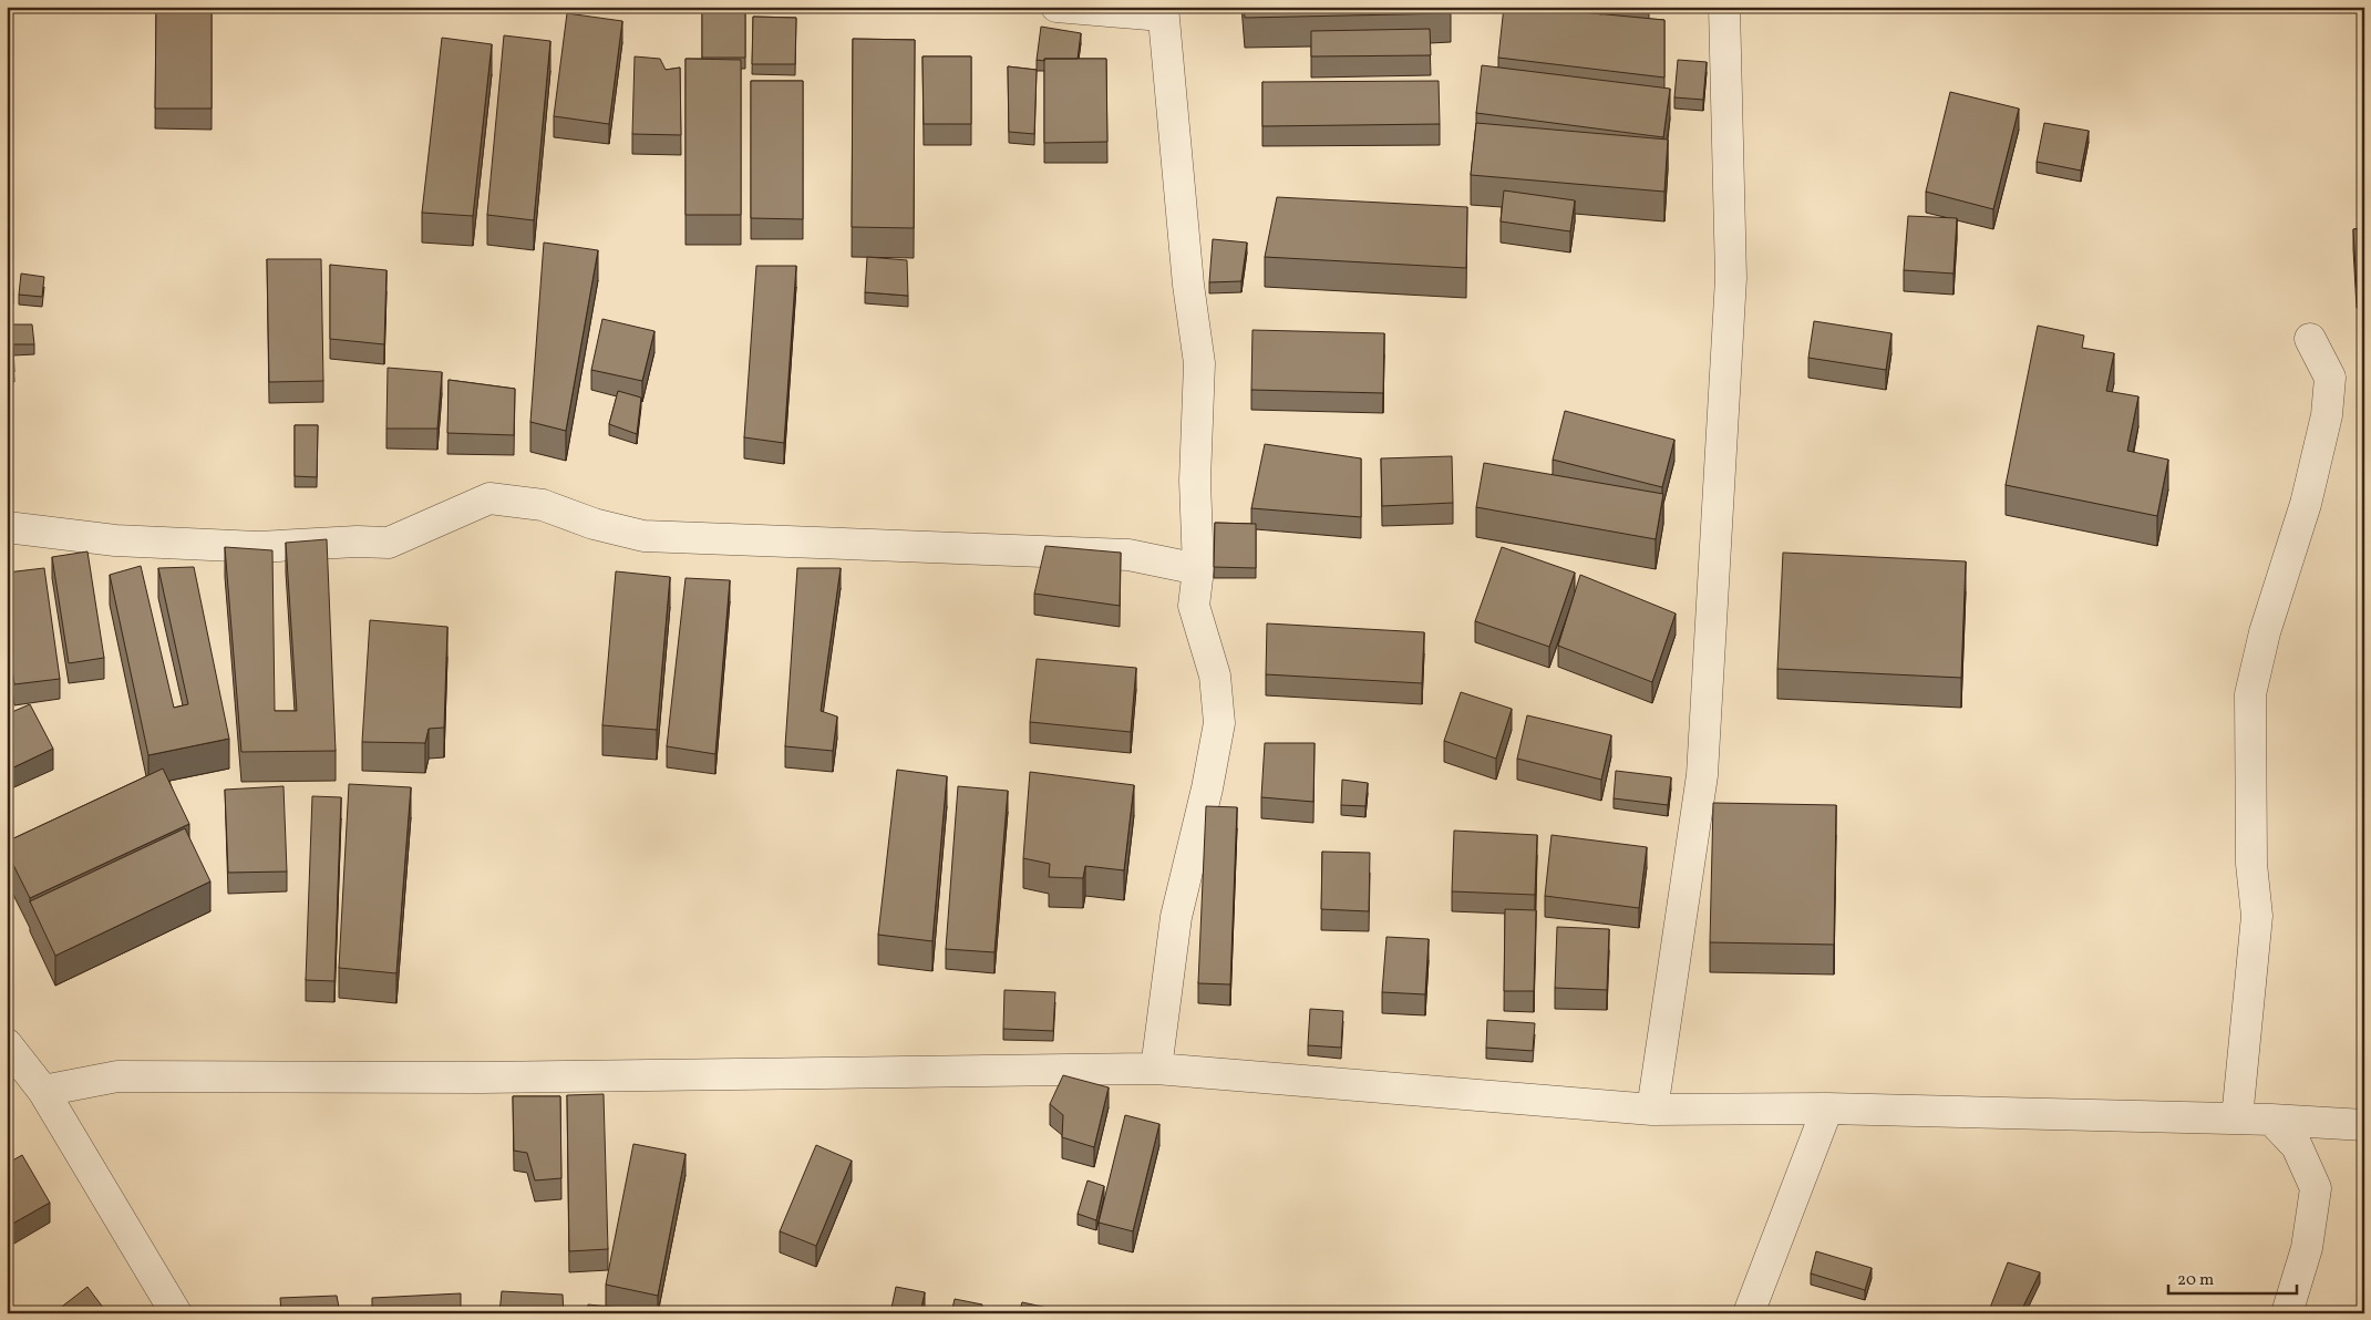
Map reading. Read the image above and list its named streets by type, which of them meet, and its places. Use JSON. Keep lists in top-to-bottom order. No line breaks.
{"scale_bar":"20 m"}
